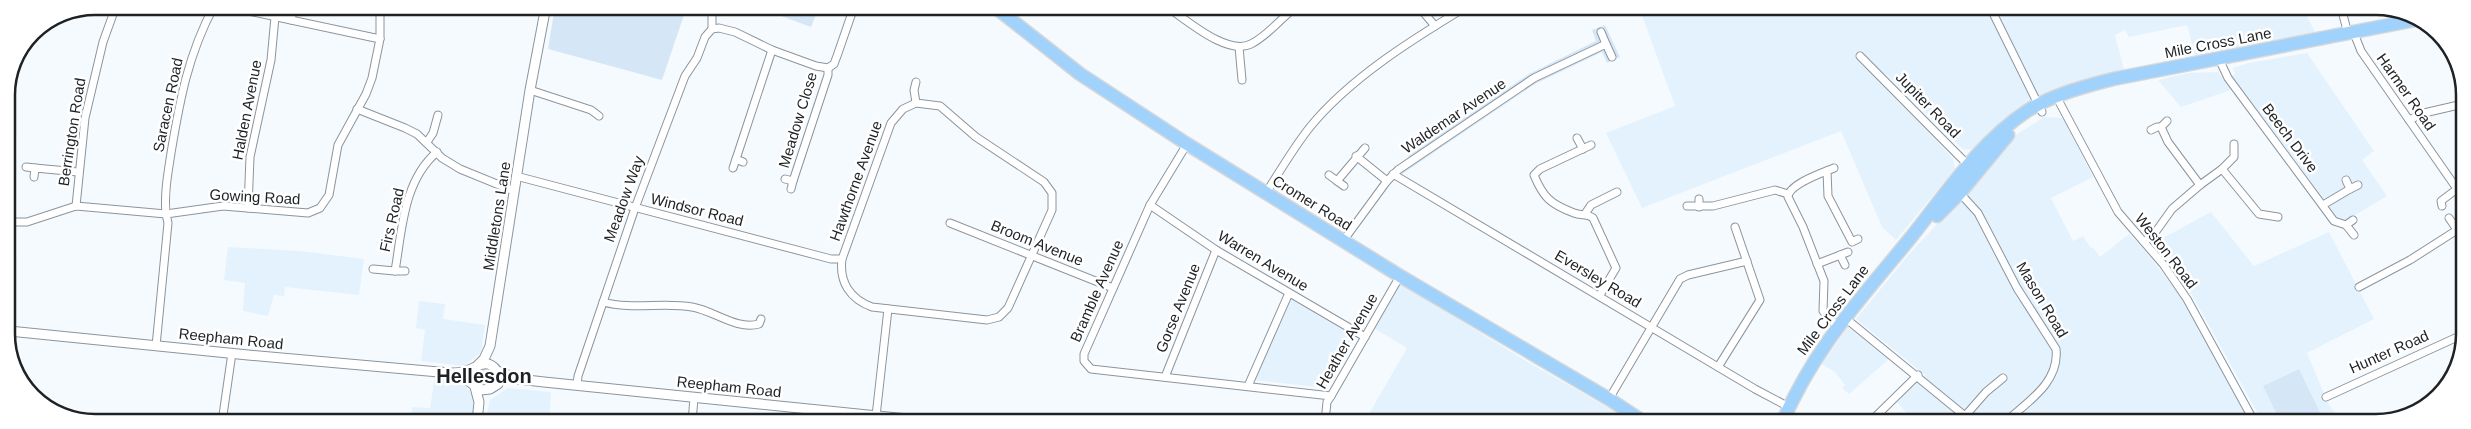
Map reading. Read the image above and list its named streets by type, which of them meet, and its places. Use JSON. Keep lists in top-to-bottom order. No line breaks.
{"streets":{"highway":["Mile Cross Lane","Cromer Road"],"street":["Harmer Road","Saracen Road","Jupiter Road","Halden Avenue","Waldemar Avenue","Meadow Close","Berrington Road","Beech Drive","Hawthorne Avenue","Gowing Road","Meadow Way","Windsor Road","Middletons Lane","Firs Road","Broom Avenue","Weston Road","Warren Avenue","Eversley Road","Bramble Avenue","Mason Road","Gorse Avenue","Reepham Road","Heather Avenue","Hunter Road"]},"crossings":[["Mile Cross Lane","Harmer Road"],["Mile Cross Lane","Jupiter Road"],["Mile Cross Lane","Beech Drive"],["Mile Cross Lane","Weston Road"],["Mile Cross Lane","Eversley Road"],["Mile Cross Lane","Mason Road"],["Saracen Road","Gowing Road"],["Halden Avenue","Gowing Road"],["Waldemar Avenue","Cromer Road"],["Waldemar Avenue","Eversley Road"],["Berrington Road","Gowing Road"],["Hawthorne Avenue","Windsor Road"],["Hawthorne Avenue","Broom Avenue"],["Meadow Way","Windsor Road"],["Meadow Way","Reepham Road"],["Cromer Road","Bramble Avenue"],["Cromer Road","Heather Avenue"],["Windsor Road","Middletons Lane"],["Middletons Lane","Reepham Road"],["Broom Avenue","Bramble Avenue"],["Warren Avenue","Bramble Avenue"],["Warren Avenue","Gorse Avenue"],["Warren Avenue","Heather Avenue"],["Bramble Avenue","Gorse Avenue"],["Bramble Avenue","Heather Avenue"]],"districts":["Hellesdon"]}
